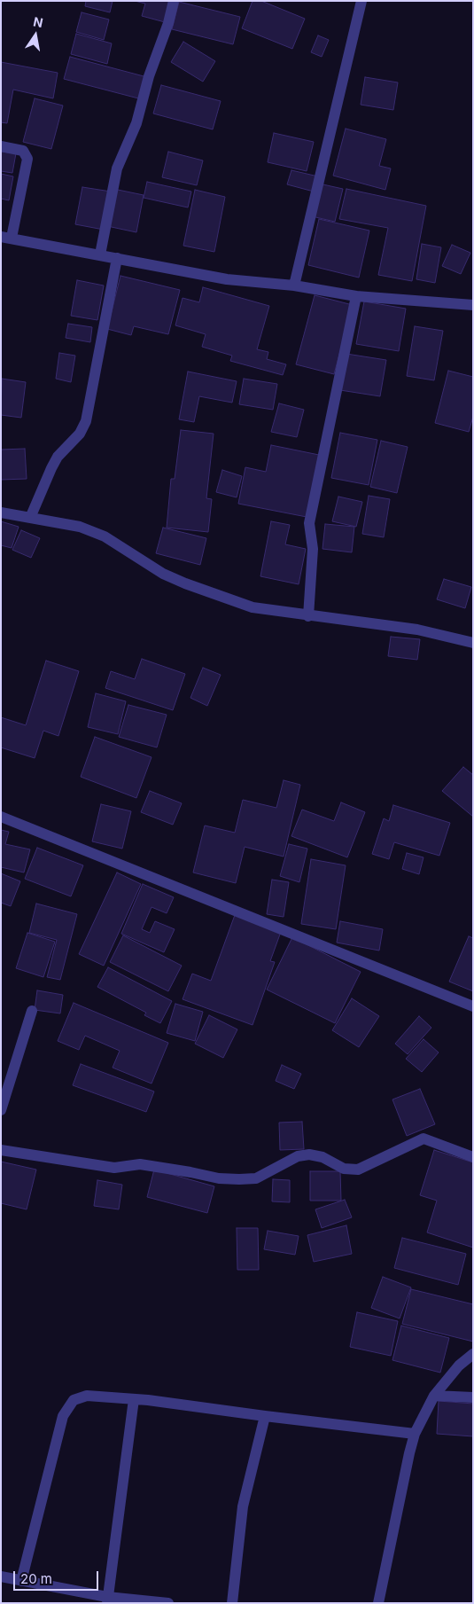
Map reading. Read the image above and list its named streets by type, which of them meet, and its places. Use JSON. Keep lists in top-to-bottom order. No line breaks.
{"scale_bar":"20 m","north":"top"}
